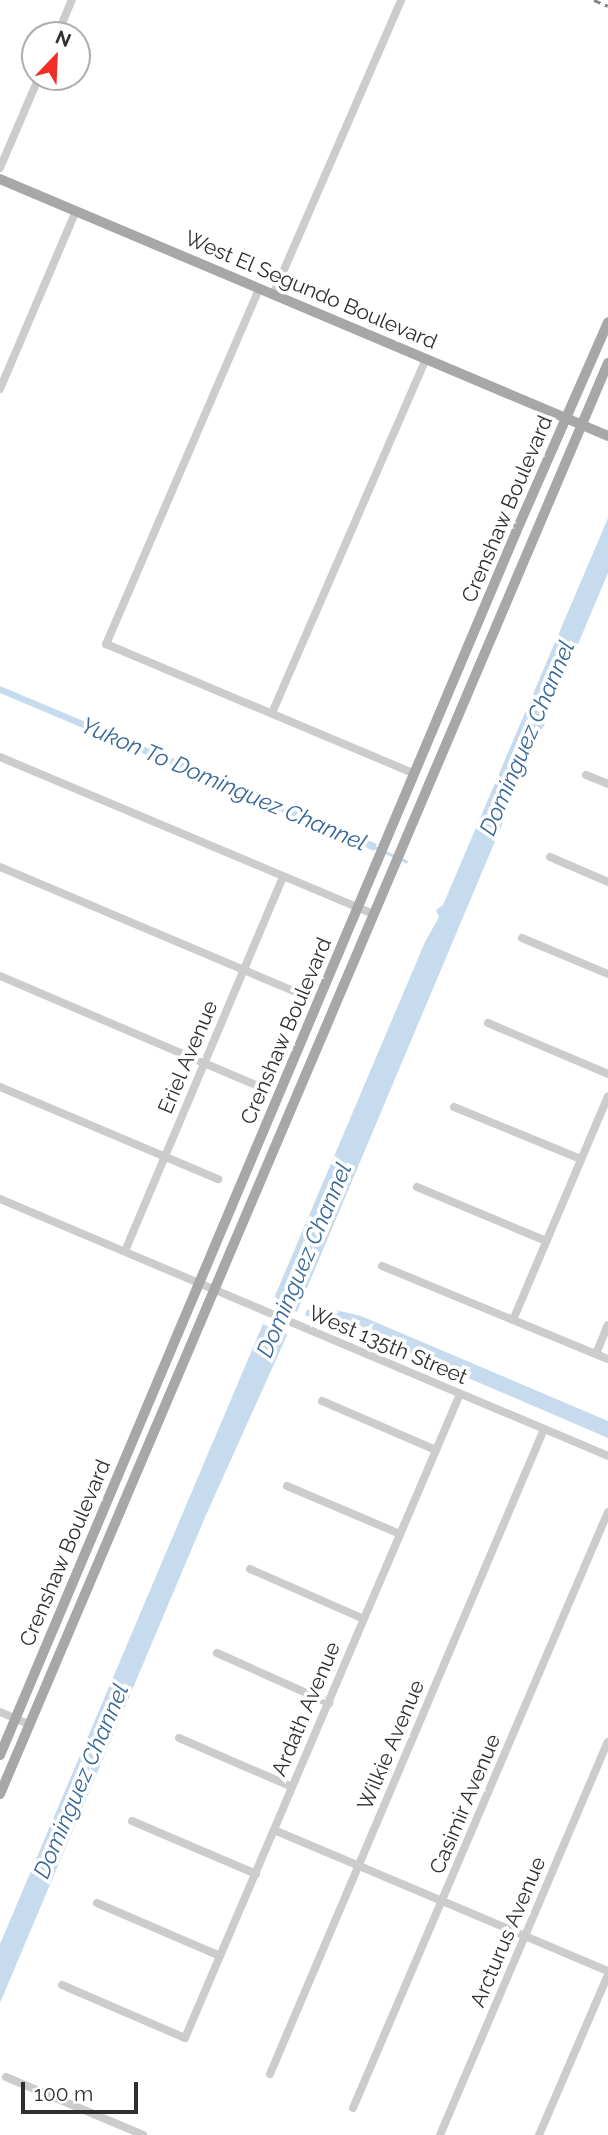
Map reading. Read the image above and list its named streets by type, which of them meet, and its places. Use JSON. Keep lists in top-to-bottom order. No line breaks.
{"streets":{"main road":["West El Segundo Boulevard","Crenshaw Boulevard"],"street":["Eriel Avenue","West 135th Street","Ardath Avenue","Wilkie Avenue","Casimir Avenue","Arcturus Avenue"]},"crossings":[["West El Segundo Boulevard","Crenshaw Boulevard"],["Crenshaw Boulevard","West 135th Street"],["Eriel Avenue","West 135th Street"],["West 135th Street","Ardath Avenue"],["West 135th Street","Wilkie Avenue"]],"water":["Dominguez Channel","Yukon To Dominguez Channel"],"scale_bar":"100 m","north":"top right"}
